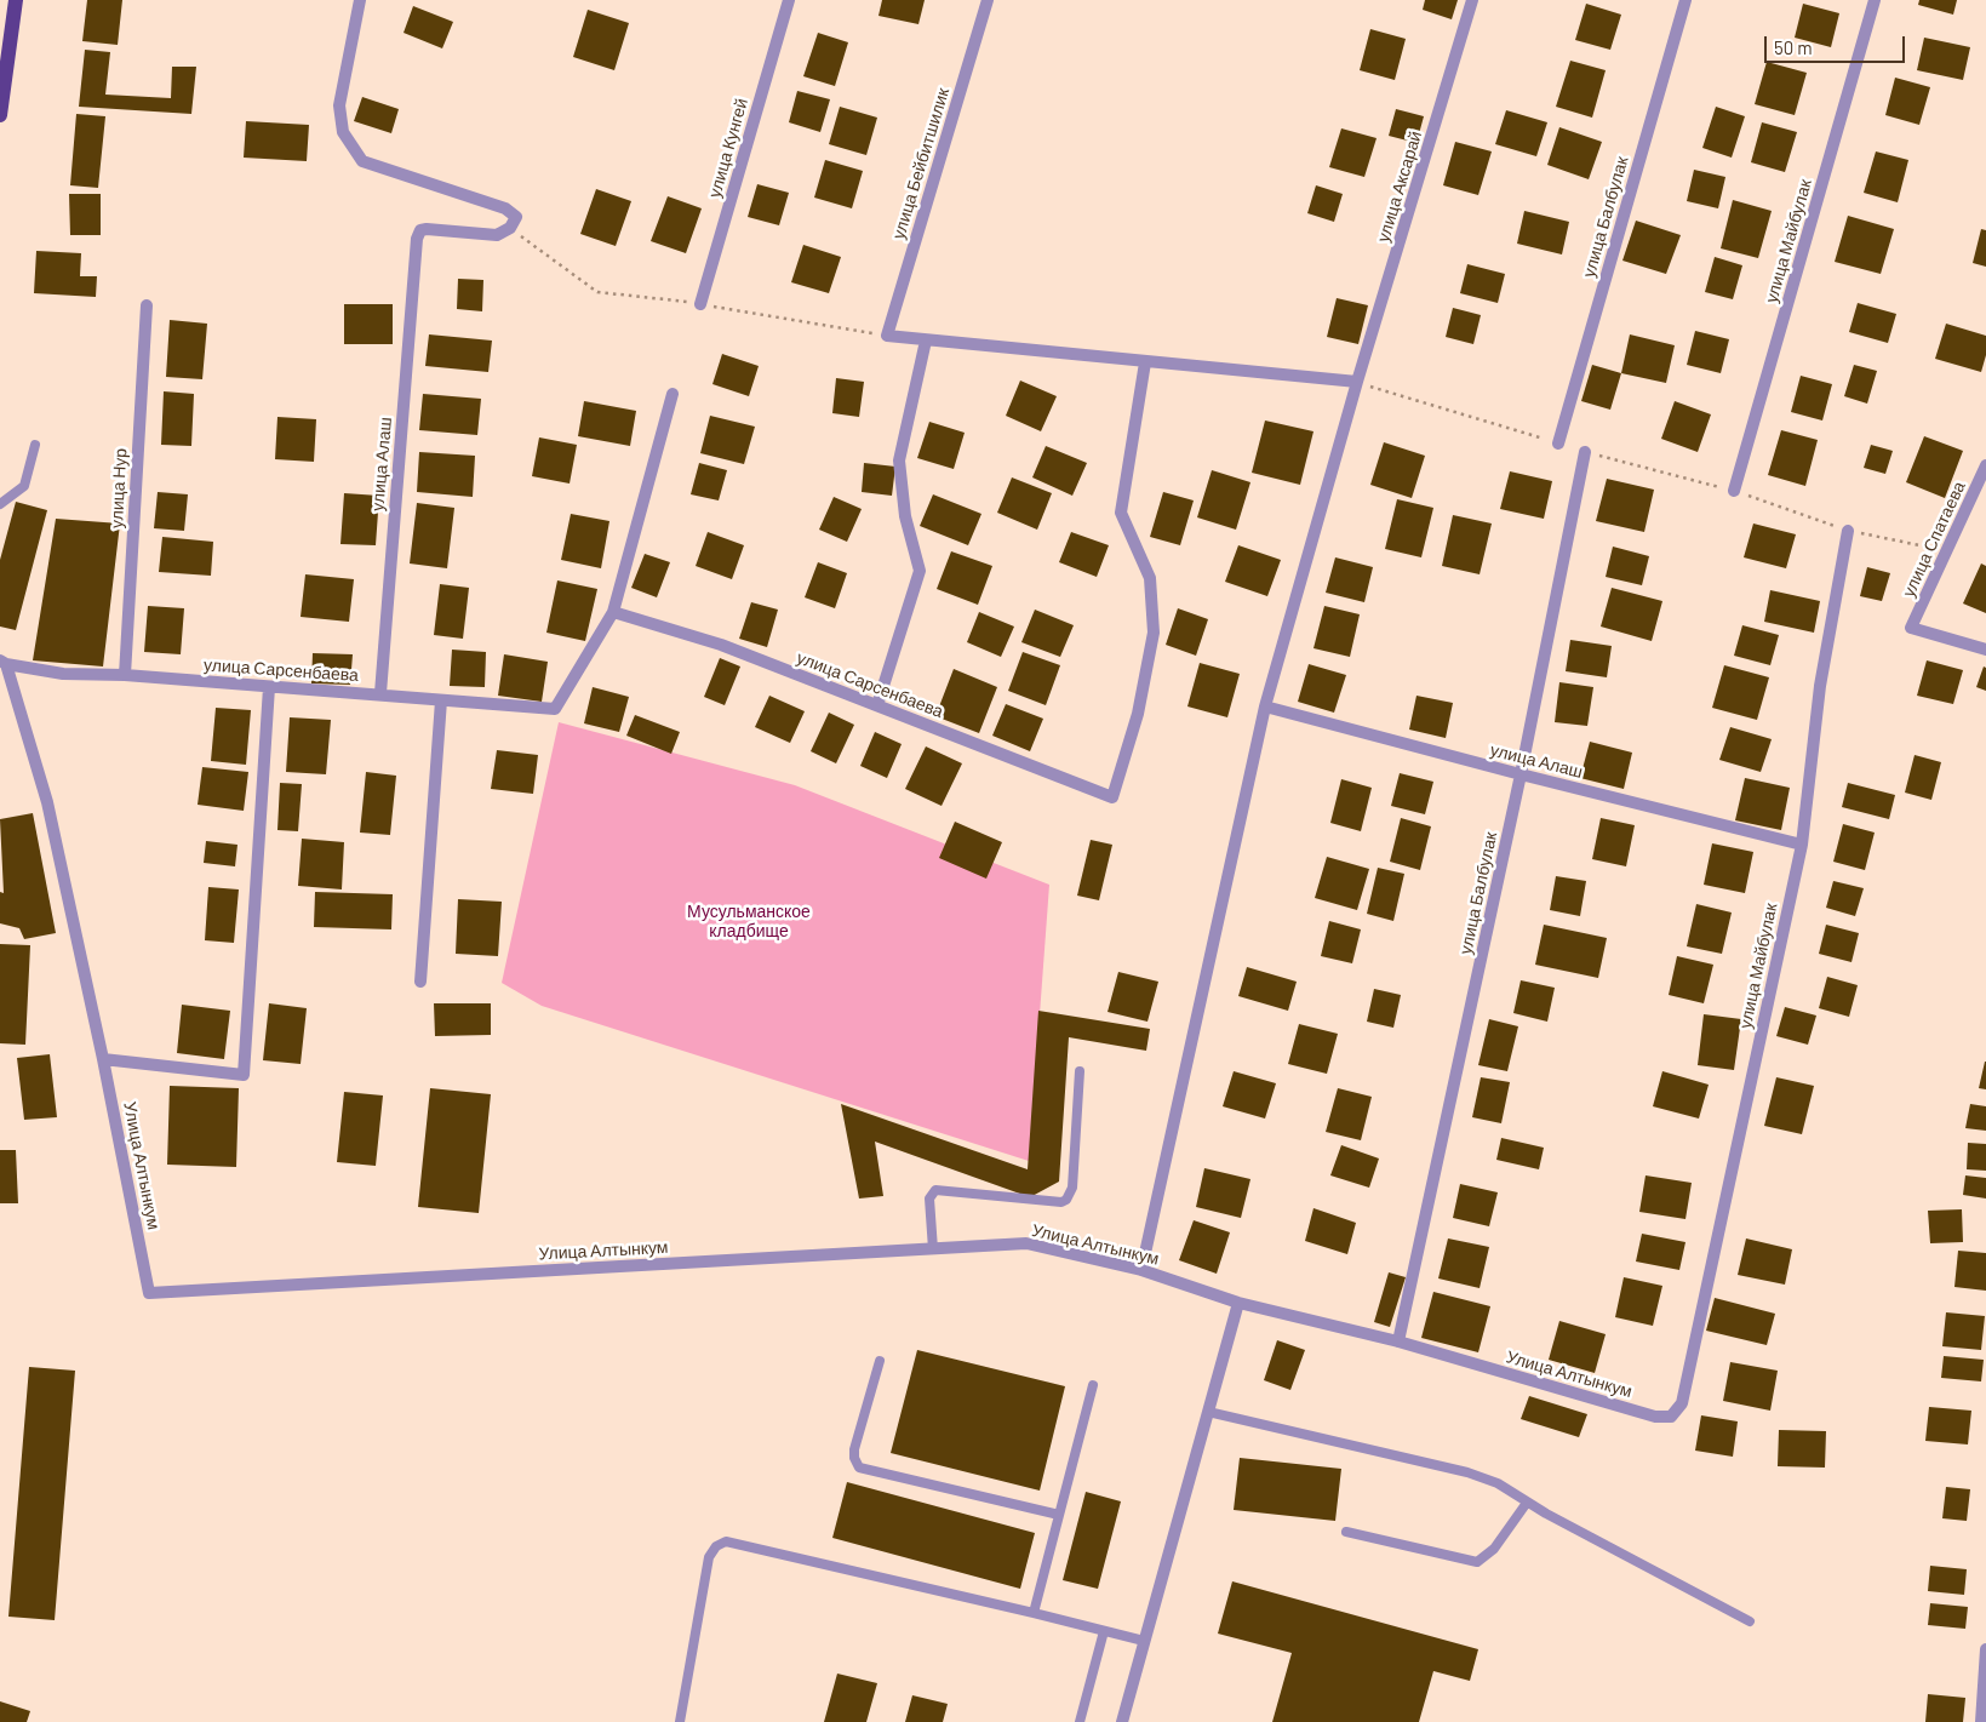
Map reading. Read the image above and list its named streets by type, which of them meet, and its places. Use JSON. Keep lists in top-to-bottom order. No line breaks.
{"streets":{"street":["улица Кунгей","улица Бейбитшилик","улица Аксарай","улица Балбулак","улица Майбулак","улица Алаш","улица Нур","улица Спатаева","улица Сарсенбаева","Улица Алтынкум"]},"crossings":[["улица Аксарай","улица Алаш"],["улица Аксарай","Улица Алтынкум"],["улица Балбулак","улица Алаш"],["улица Балбулак","Улица Алтынкум"],["улица Майбулак","улица Алаш"],["улица Майбулак","Улица Алтынкум"],["улица Алаш","улица Сарсенбаева"],["улица Нур","улица Сарсенбаева"],["улица Сарсенбаева","Улица Алтынкум"]],"parks":["Мусульманское кладбище"],"scale_bar":"50 m"}
